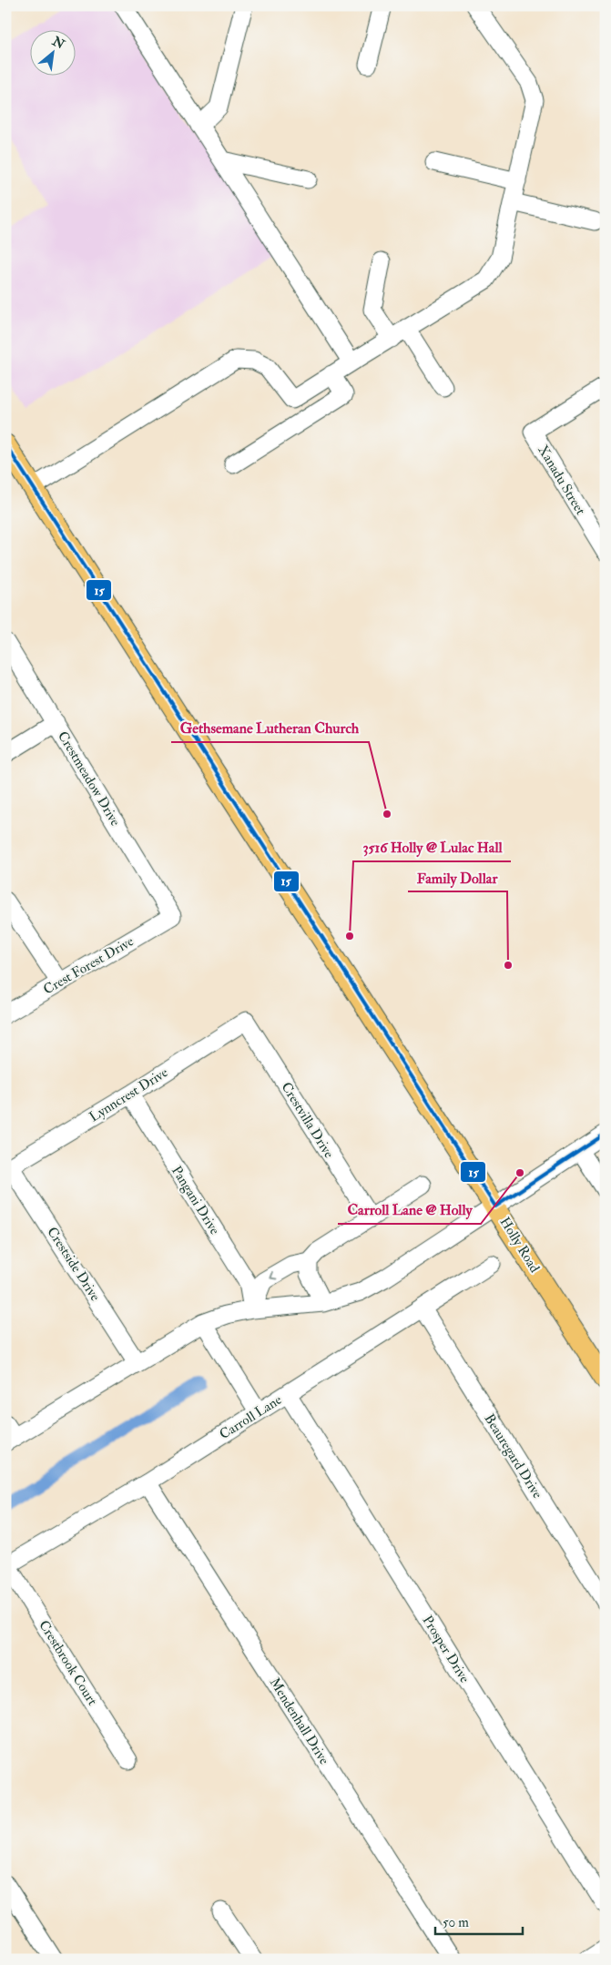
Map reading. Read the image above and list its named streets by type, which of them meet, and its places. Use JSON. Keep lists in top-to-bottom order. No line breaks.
{"streets":{"main road":["Holly Road"],"street":["Xanadu Street","Crestmeadow Drive","Crest Forest Drive","Lynncrest Drive","Crestvilla Drive","Pangani Drive","Crestside Drive","Carroll Lane","Beauregard Drive","Prosper Drive","Crestbrook Court","Mendenhall Drive"]},"crossings":[["Crestmeadow Drive","Crest Forest Drive"],["Lynncrest Drive","Crestvilla Drive"],["Lynncrest Drive","Pangani Drive"],["Lynncrest Drive","Crestside Drive"],["Carroll Lane","Beauregard Drive"],["Carroll Lane","Prosper Drive"],["Carroll Lane","Crestbrook Court"],["Carroll Lane","Mendenhall Drive"]],"places":["Gethsemane Lutheran Church","3516 Holly @ Lulac Hall","Family Dollar","Carroll Lane @ Holly"],"lines":["transit line 15"],"scale_bar":"50 m","north":"top right"}
